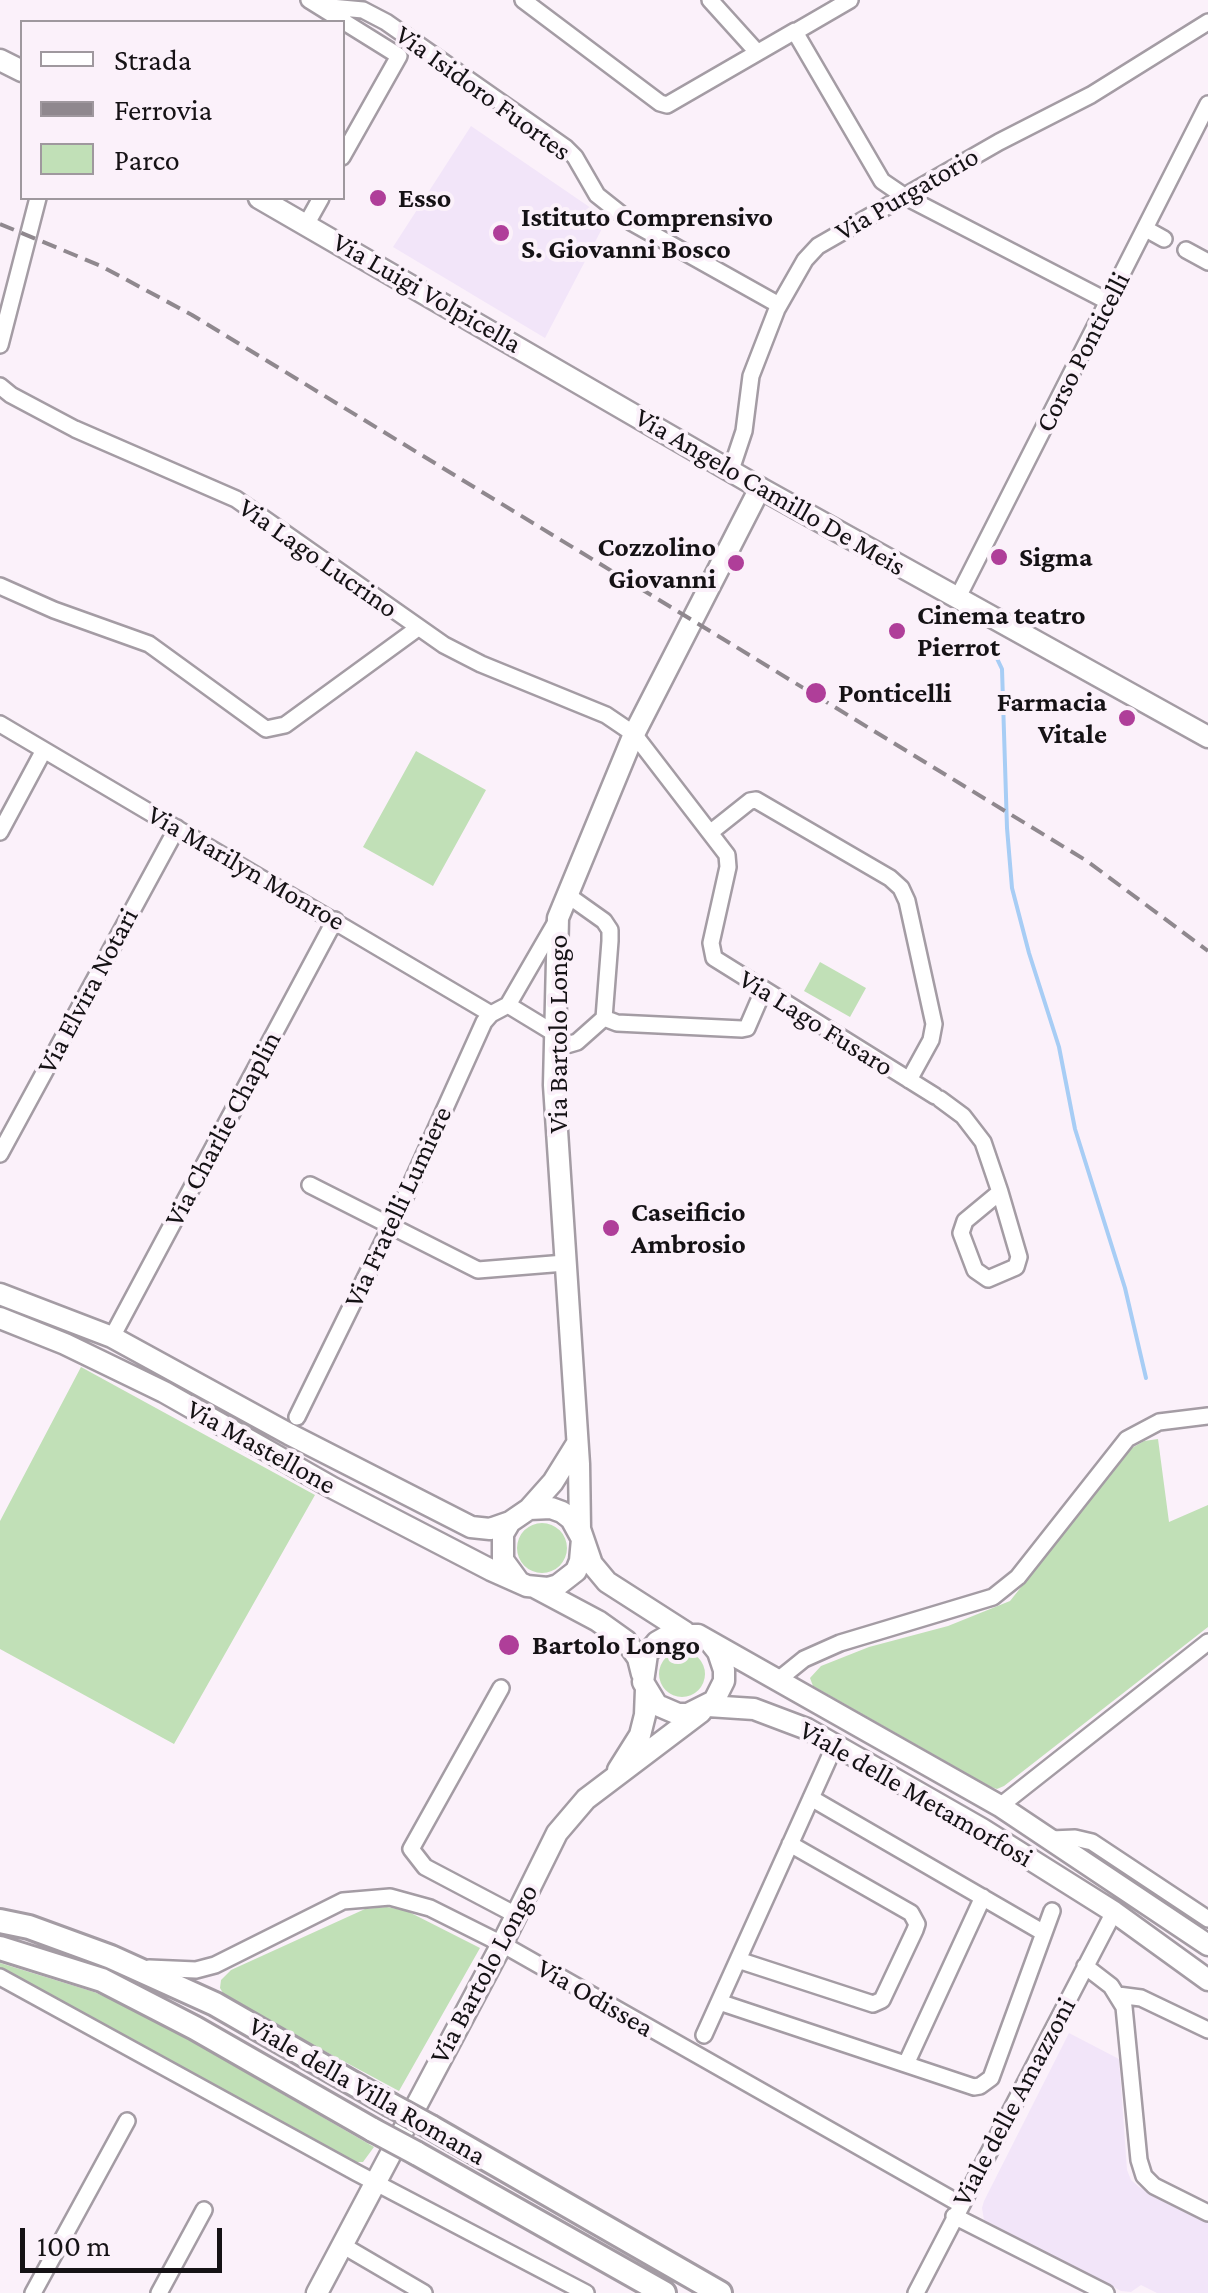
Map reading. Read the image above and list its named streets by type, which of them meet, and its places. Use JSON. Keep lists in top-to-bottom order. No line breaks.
{"streets":{"main road":["Viale della Villa Romana"],"street":["Via Isidoro Fuortes","Via Purgatorio","Via Luigi Volpicella","Corso Ponticelli","Via Angelo Camillo De Meis","Via Lago Lucrino","Via Marilyn Monroe","Via Elvira Notari","Via Lago Fusaro","Via Bartolo Longo","Via Charlie Chaplin","Via Fratelli Lumiere","Via Mastellone","Viale delle Metamorfosi","Via Odissea","Viale delle Amazzoni"]},"crossings":[["Via Isidoro Fuortes","Via Purgatorio"],["Via Purgatorio","Via Angelo Camillo De Meis"],["Via Luigi Volpicella","Via Angelo Camillo De Meis"],["Corso Ponticelli","Via Angelo Camillo De Meis"],["Via Angelo Camillo De Meis","Via Bartolo Longo"],["Via Lago Lucrino","Via Lago Fusaro"],["Via Lago Lucrino","Via Bartolo Longo"],["Via Marilyn Monroe","Via Elvira Notari"],["Via Marilyn Monroe","Via Charlie Chaplin"],["Via Marilyn Monroe","Via Fratelli Lumiere"],["Via Lago Fusaro","Via Bartolo Longo"],["Via Bartolo Longo","Via Mastellone"],["Via Bartolo Longo","Viale delle Metamorfosi"],["Via Bartolo Longo","Via Odissea"],["Via Charlie Chaplin","Via Mastellone"],["Viale delle Metamorfosi","Viale delle Amazzoni"],["Via Odissea","Viale della Villa Romana"],["Via Odissea","Viale delle Amazzoni"]],"places":["Esso","Istituto Comprensivo S. Giovanni Bosco","Sigma","Cozzolino Giovanni","Cinema teatro Pierrot","Ponticelli","Farmacia Vitale","Caseificio Ambrosio","Bartolo Longo"],"legend":["Strada","Ferrovia","Parco"],"scale_bar":"100 m"}
